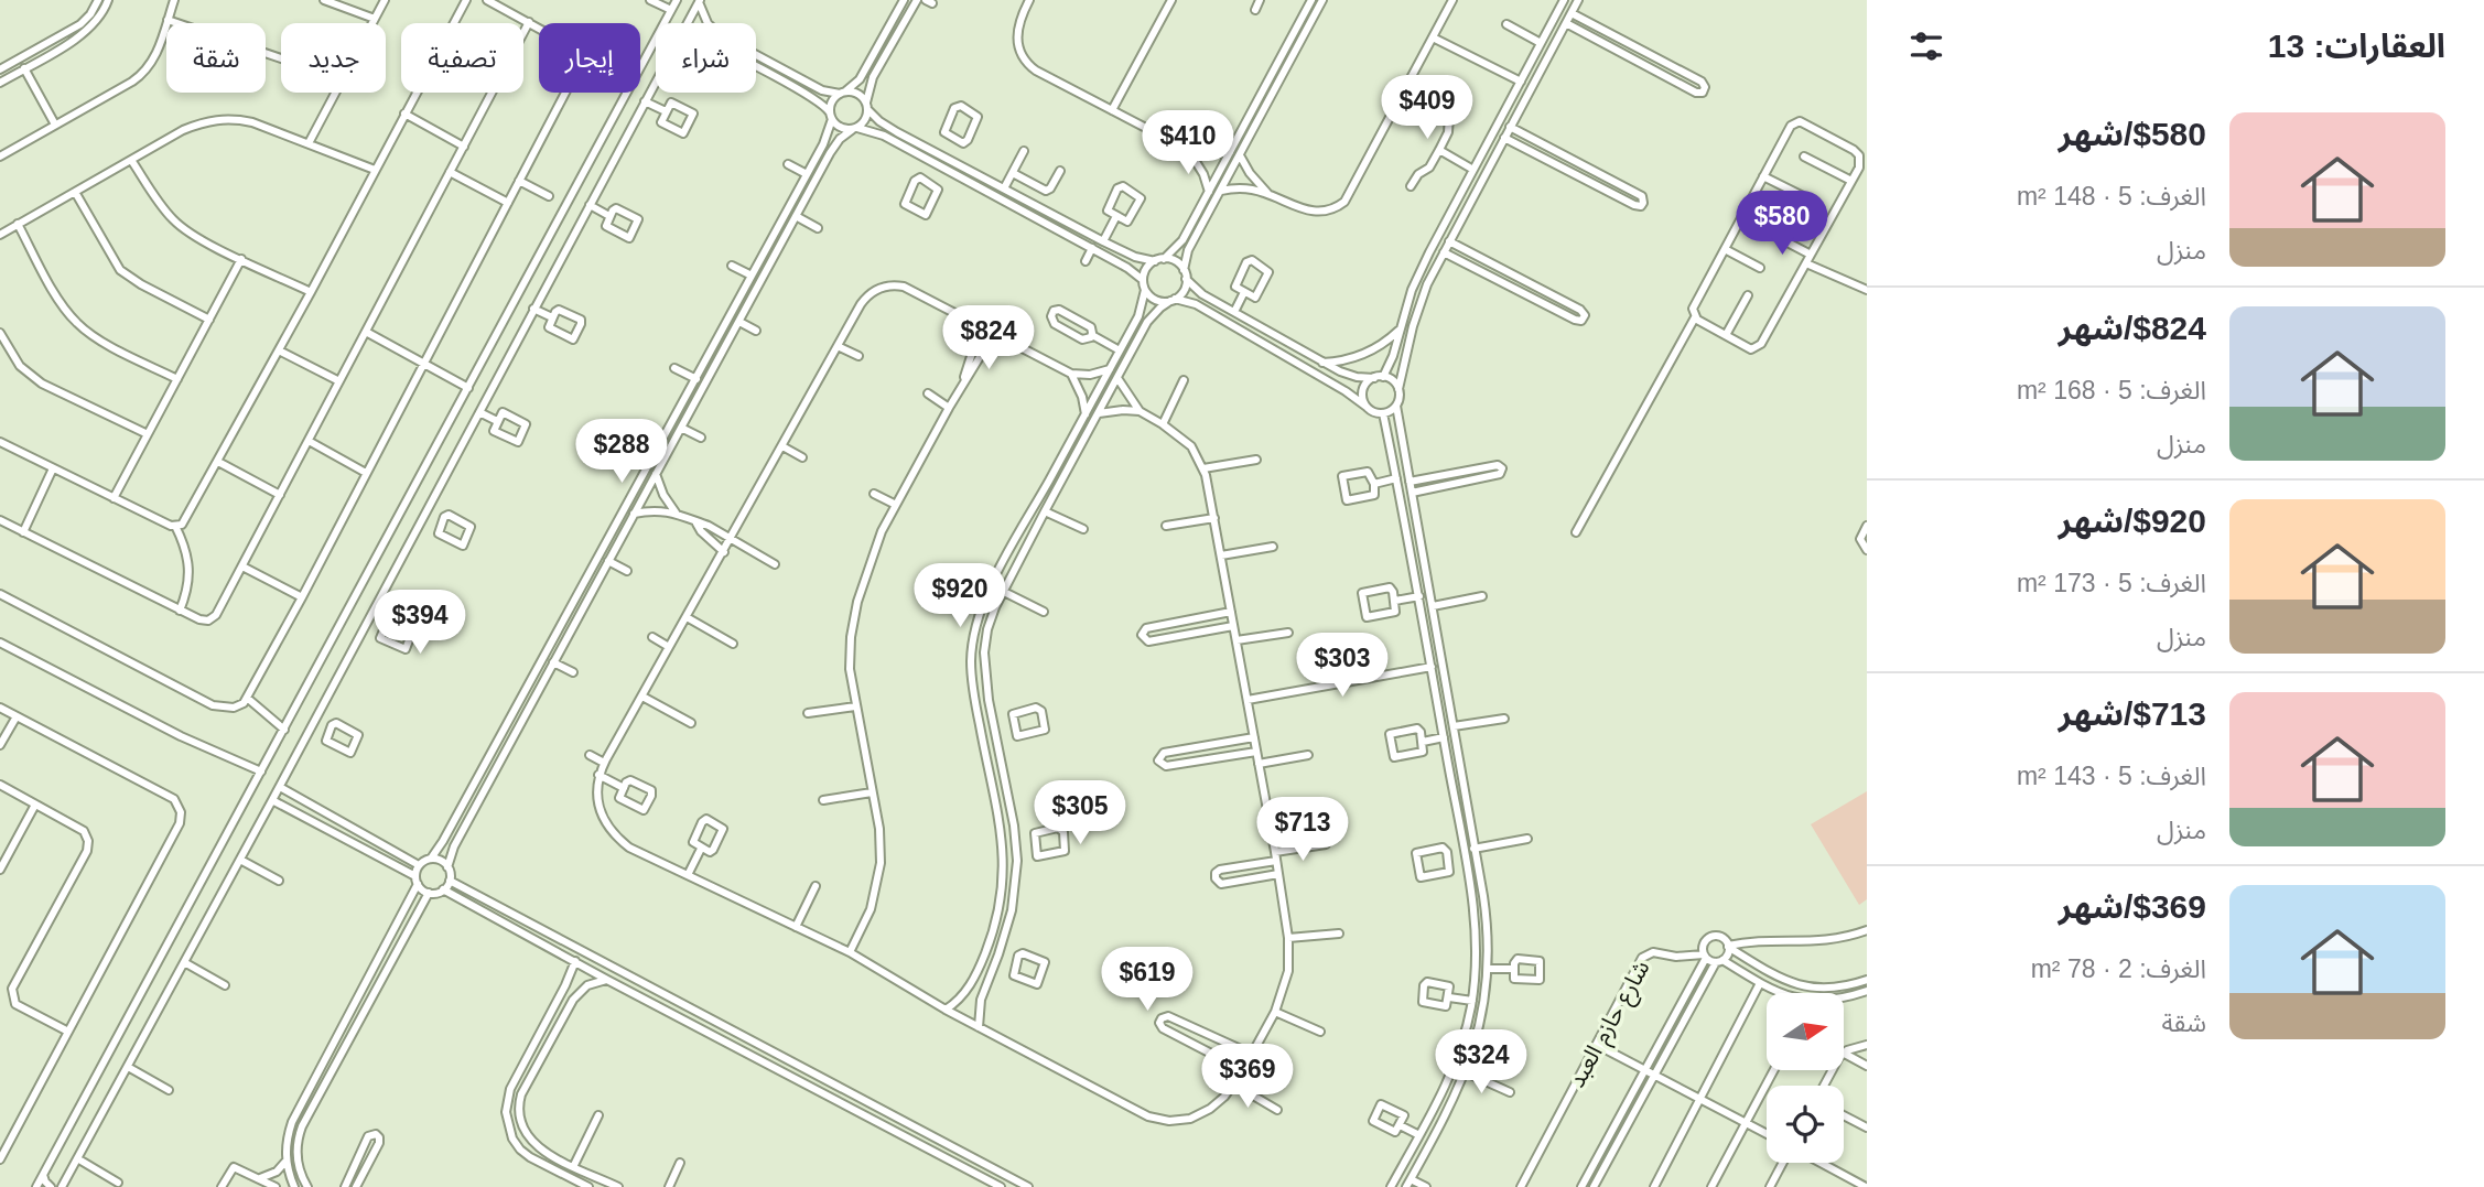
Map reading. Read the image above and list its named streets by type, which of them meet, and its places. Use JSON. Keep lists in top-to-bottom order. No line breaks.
{"streets":{"street":["شارع حازم العبد"]},"north":"right","page":{"heading":"العقارات: 13","chip":["شراء","إيجار","تصفية","جديد","شقة"],"price":["$409","$410","$580","$824","$288","$920","$394","$303","$305","$713","$619","$324","$369"],"list":[{"name":"$580/شهر","note":"الغرف: 5 · 148 m² · منزل"},{"name":"$824/شهر","note":"الغرف: 5 · 168 m² · منزل"},{"name":"$920/شهر","note":"الغرف: 5 · 173 m² · منزل"},{"name":"$713/شهر","note":"الغرف: 5 · 143 m² · منزل"},{"name":"$369/شهر","note":"الغرف: 2 · 78 m² · شقة"}]}}
